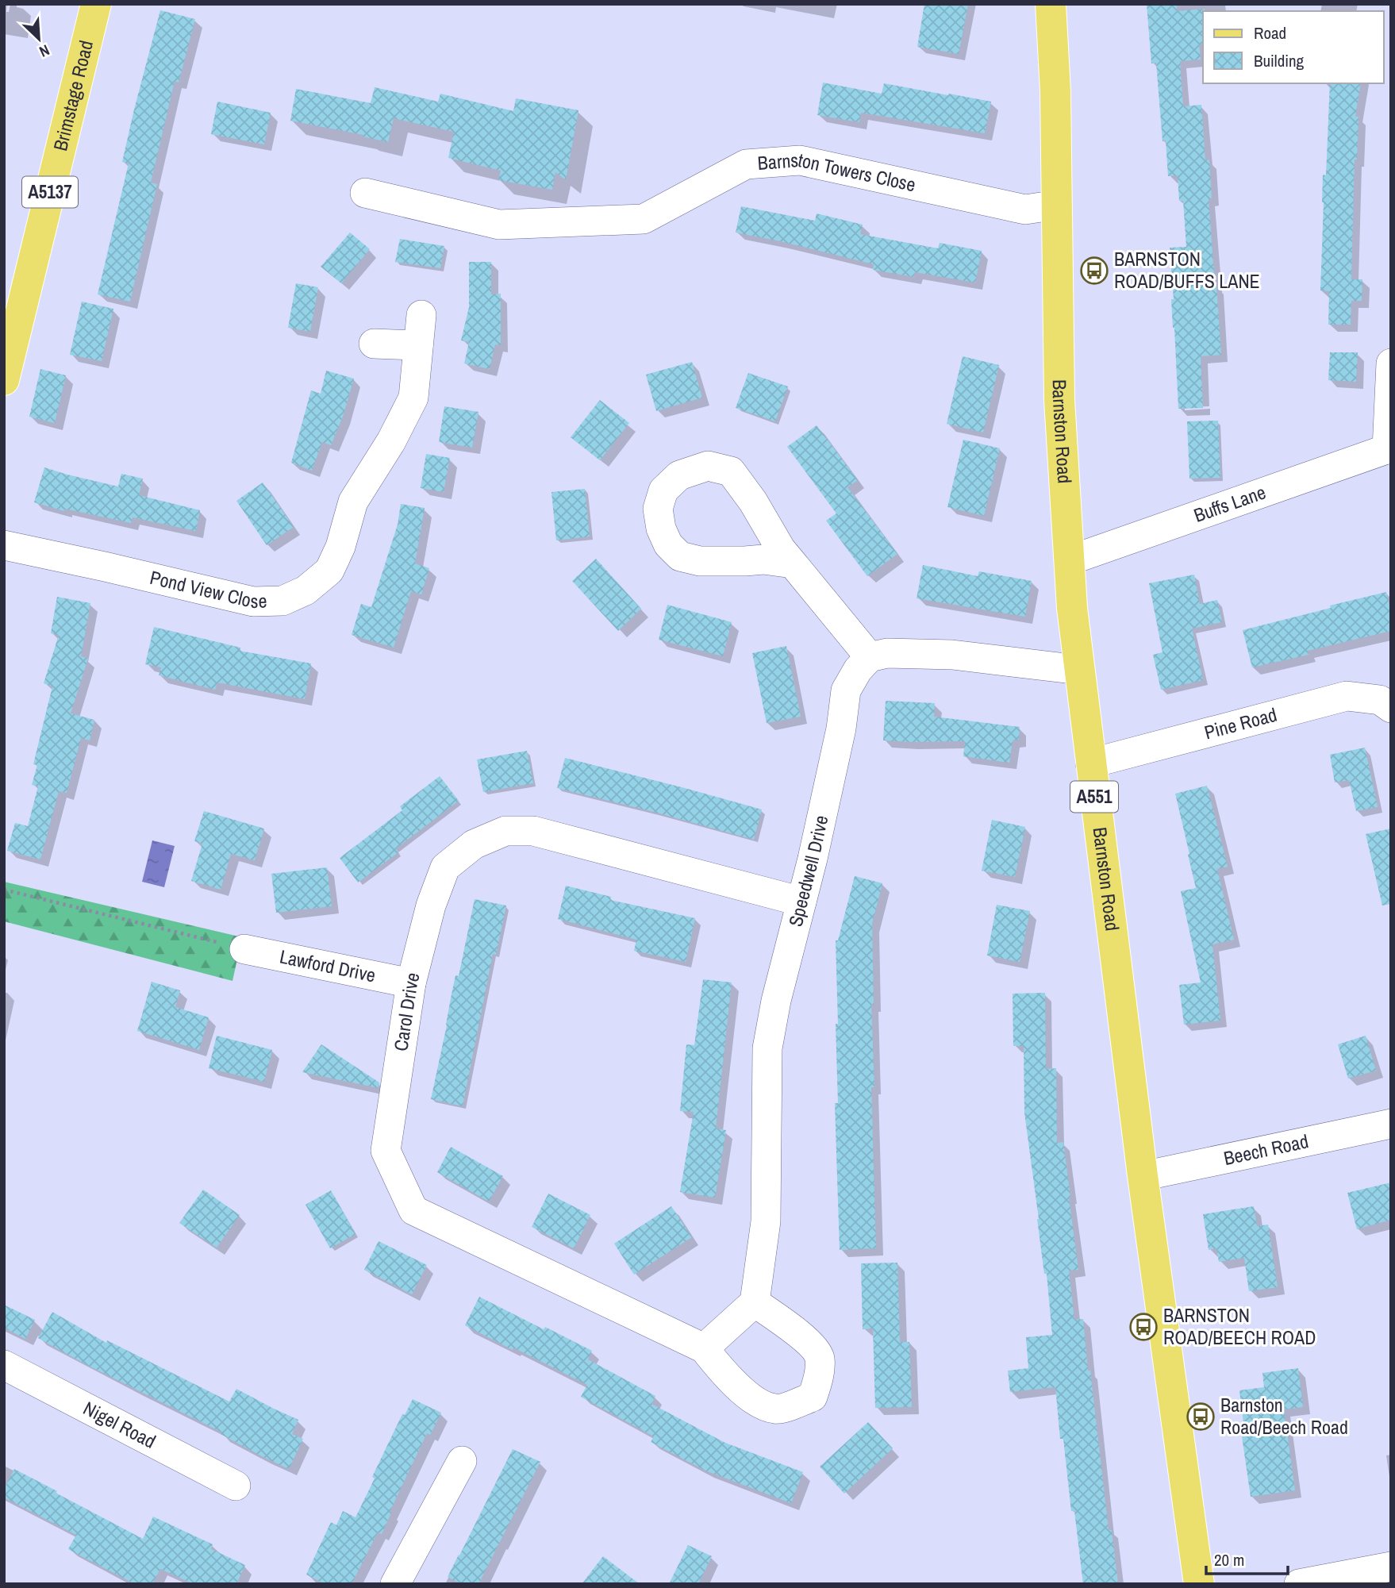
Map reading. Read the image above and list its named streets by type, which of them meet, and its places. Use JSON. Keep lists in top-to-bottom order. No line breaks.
{"streets":{"main road":["Brimstage Road","A5137","Barnston Road","A551"],"street":["Barnston Towers Close","Buffs Lane","Pond View Close","Pine Road","Speedwell Drive","Lawford Drive","Carol Drive","Beech Road","Nigel Road"]},"crossings":[["Barnston Towers Close","Barnston Road"],["Barnston Road","Buffs Lane"],["Barnston Road","Pine Road"],["Barnston Road","Beech Road"],["Speedwell Drive","Carol Drive"],["Lawford Drive","Carol Drive"]],"places":{"bus stop":["BARNSTON ROAD/BUFFS LANE","BARNSTON ROAD/BEECH ROAD","Barnston Road/Beech Road"]},"legend":["Road","Building"],"scale_bar":"20 m","north":"bottom right"}
